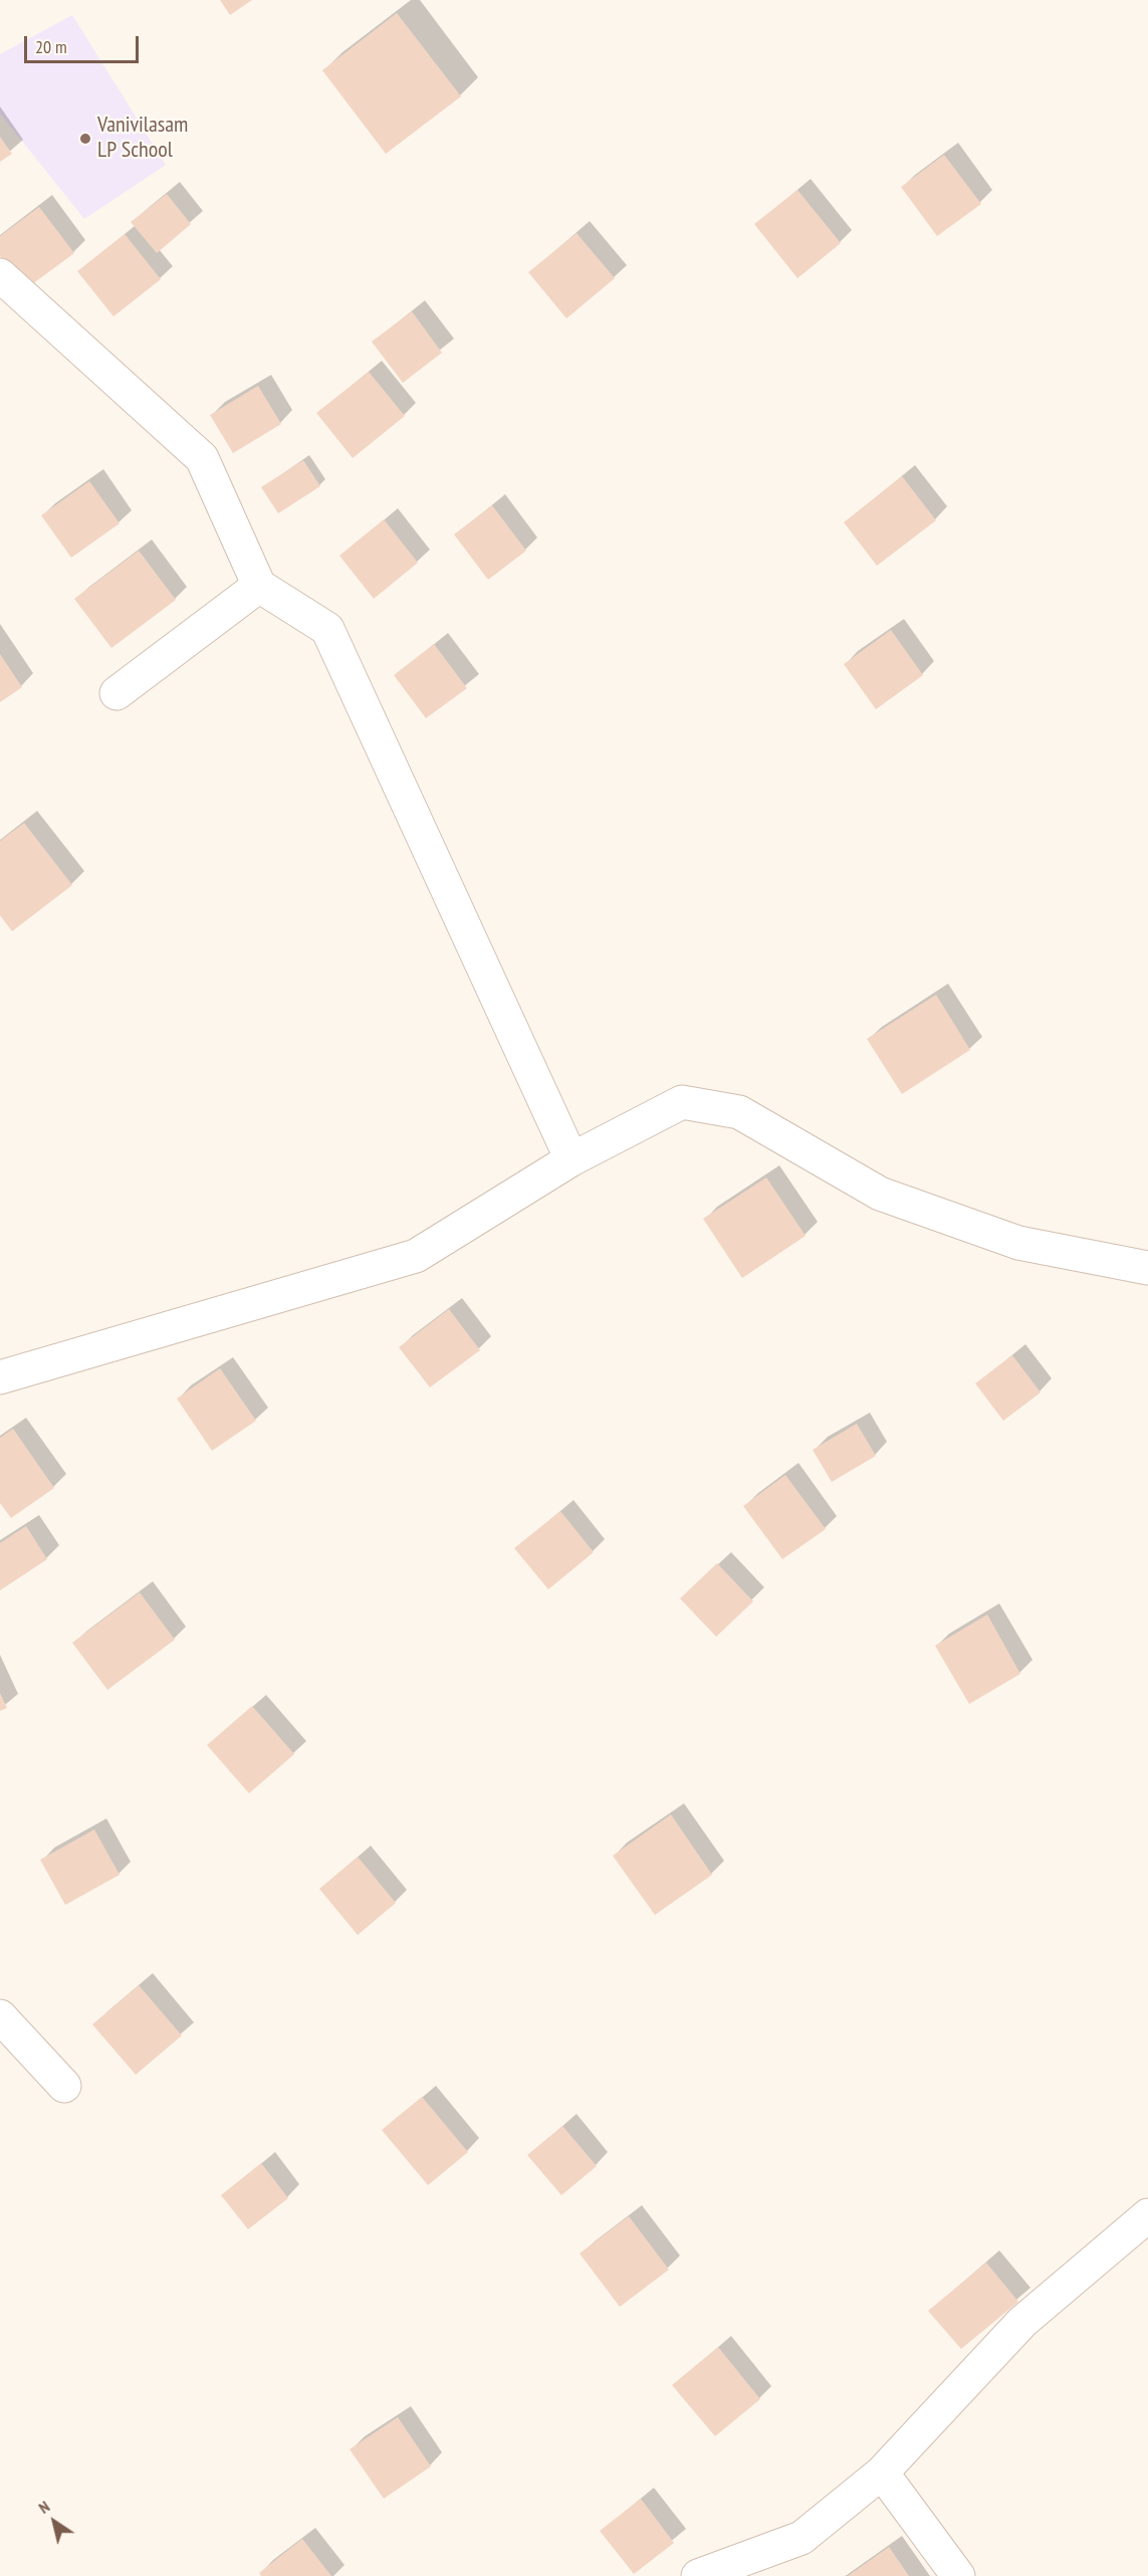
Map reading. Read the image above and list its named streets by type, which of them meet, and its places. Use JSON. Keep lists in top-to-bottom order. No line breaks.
{"places":["Vanivilasam LP School"],"scale_bar":"20 m","north":"top left"}
